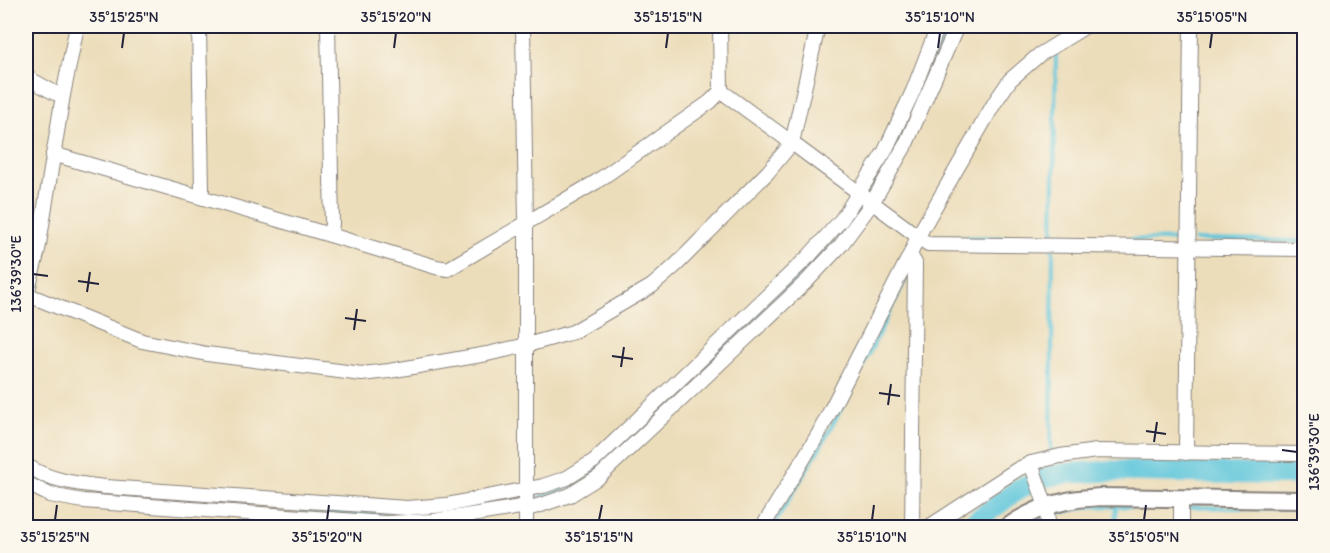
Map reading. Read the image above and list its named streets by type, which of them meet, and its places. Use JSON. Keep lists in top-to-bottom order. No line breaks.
{"coordinates":["35°15'25\"N","35°15'20\"N","35°15'15\"N","35°15'10\"N","35°15'05\"N","136°39'30\"E"]}
